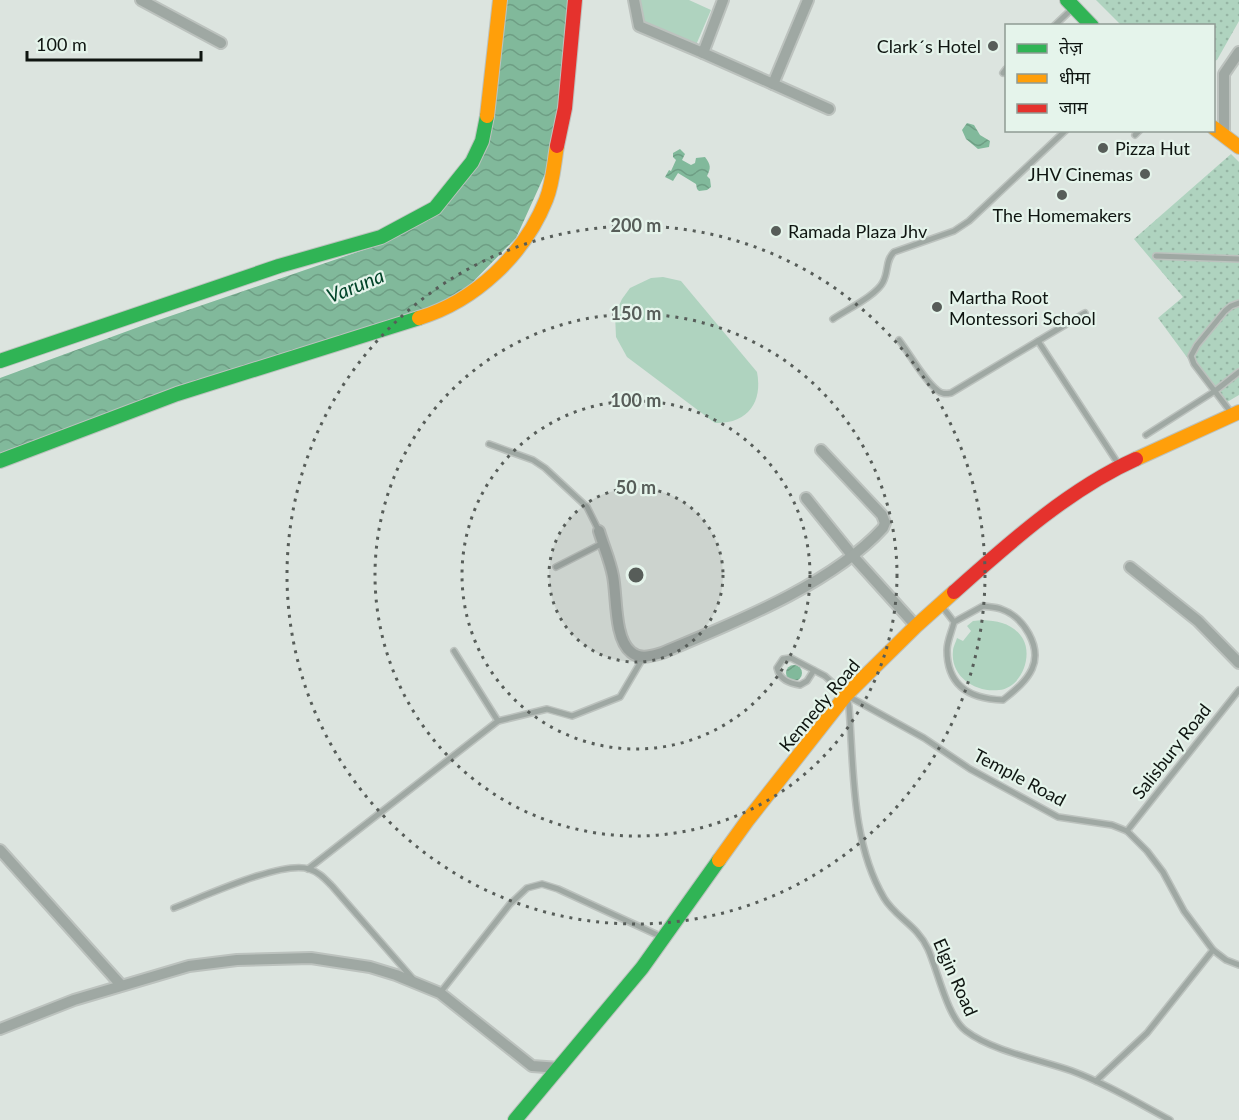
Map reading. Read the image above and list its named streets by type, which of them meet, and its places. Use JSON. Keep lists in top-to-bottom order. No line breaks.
{"streets":{"street":["Kennedy Road"],"lane":["Salisbury Road","Temple Road","Elgin Road"]},"crossings":[["Kennedy Road","Temple Road"],["Kennedy Road","Elgin Road"],["Salisbury Road","Temple Road"],["Temple Road","Elgin Road"]],"water":["Varuna"],"places":["Clark´s Hotel","Pizza Hut","JHV Cinemas","The Homemakers","Ramada Plaza Jhv","Martha Root Montessori School"],"legend":["तेज़","धीमा","जाम"],"scale_bar":"100 m","rings":["200 m","150 m","100 m","50 m"]}
